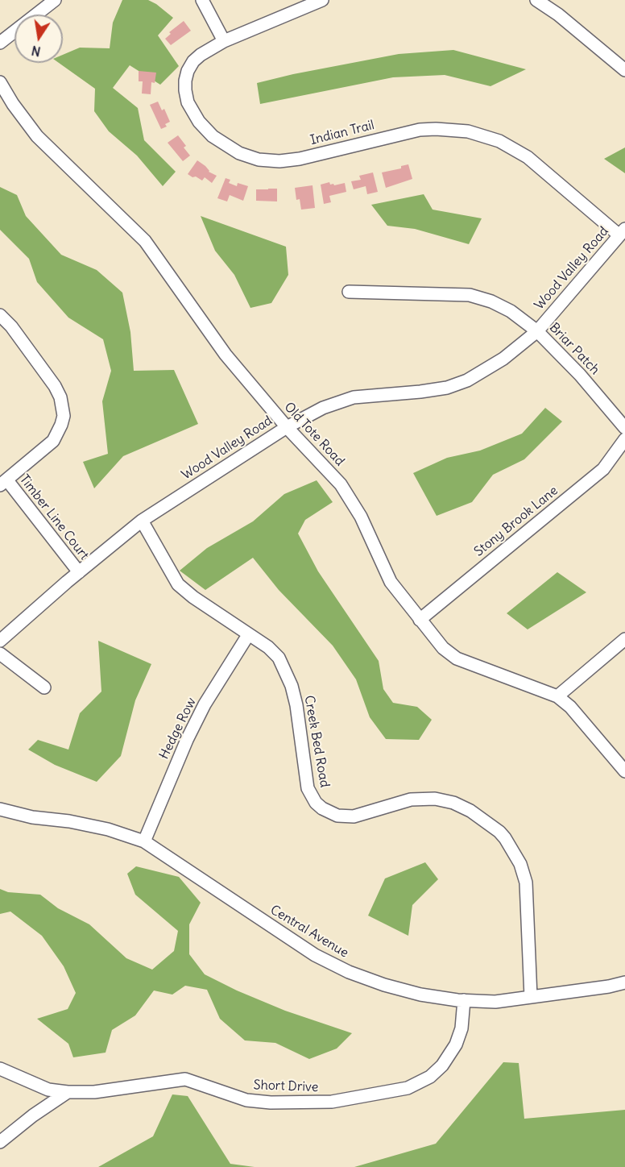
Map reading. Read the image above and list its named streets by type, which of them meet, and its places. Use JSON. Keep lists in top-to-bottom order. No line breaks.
{"streets":{"street":["Indian Trail","Wood Valley Road","Briar Patch","Old Tote Road","Timber Line Court","Stony Brook Lane","Hedge Row","Creek Bed Road","Central Avenue","Short Drive"]},"crossings":[["Indian Trail","Wood Valley Road"],["Wood Valley Road","Briar Patch"],["Wood Valley Road","Old Tote Road"],["Wood Valley Road","Timber Line Court"],["Wood Valley Road","Creek Bed Road"],["Old Tote Road","Stony Brook Lane"],["Hedge Row","Creek Bed Road"],["Hedge Row","Central Avenue"],["Creek Bed Road","Central Avenue"],["Central Avenue","Short Drive"]],"north":"bottom"}
